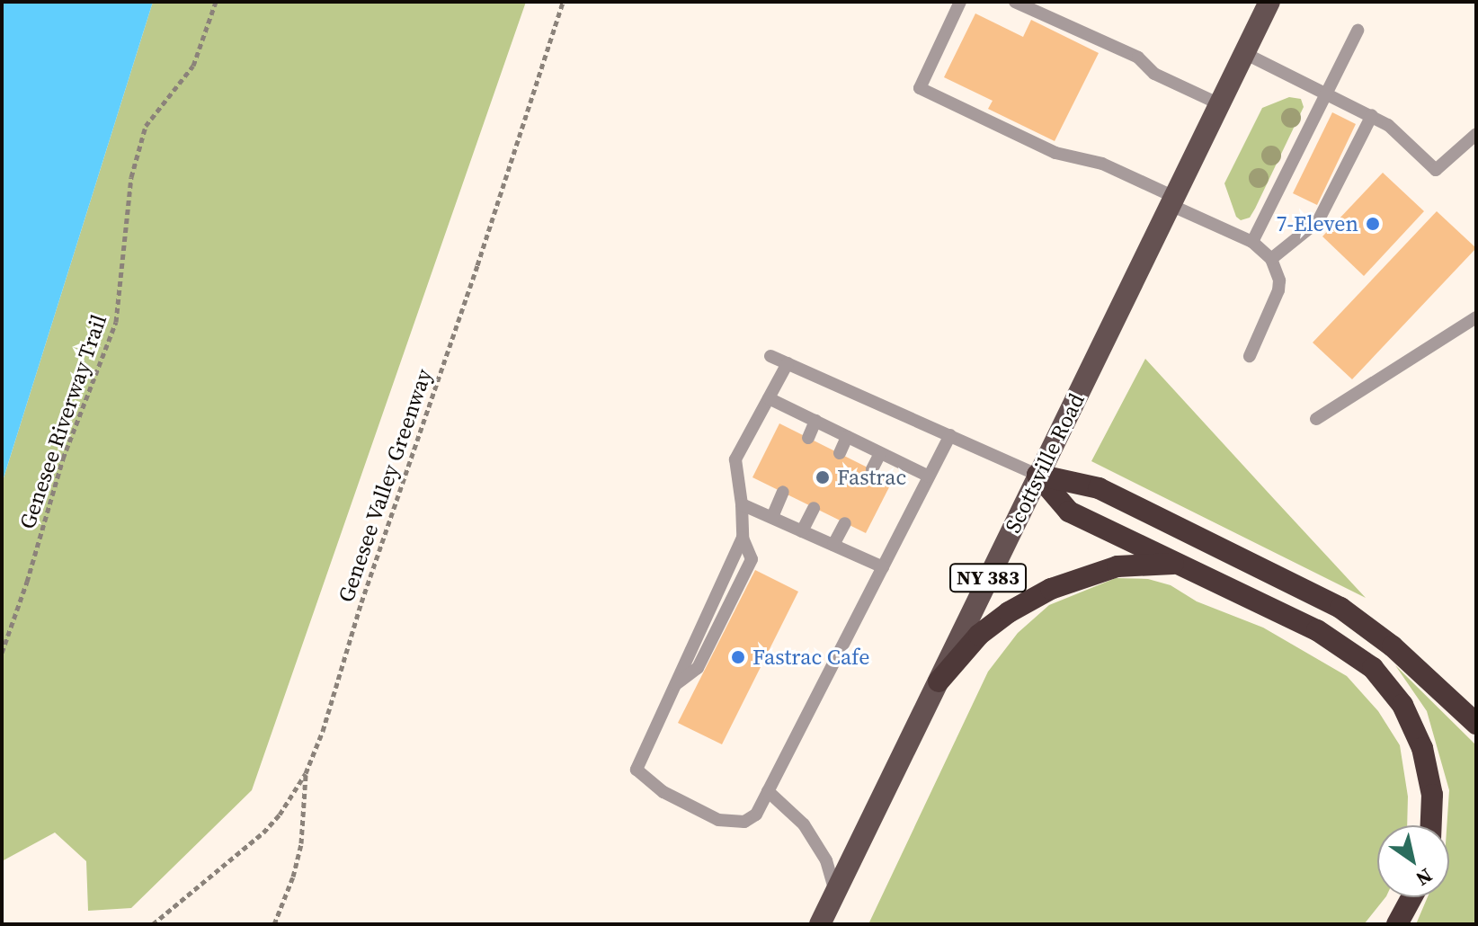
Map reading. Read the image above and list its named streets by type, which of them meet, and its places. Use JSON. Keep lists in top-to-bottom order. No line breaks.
{"streets":{"main road":["Scottsville Road","NY 383"],"path":["Genesee Riverway Trail","Genesee Valley Greenway"]},"places":["7-Eleven","Fastrac","Fastrac Cafe"],"north":"bottom right"}
